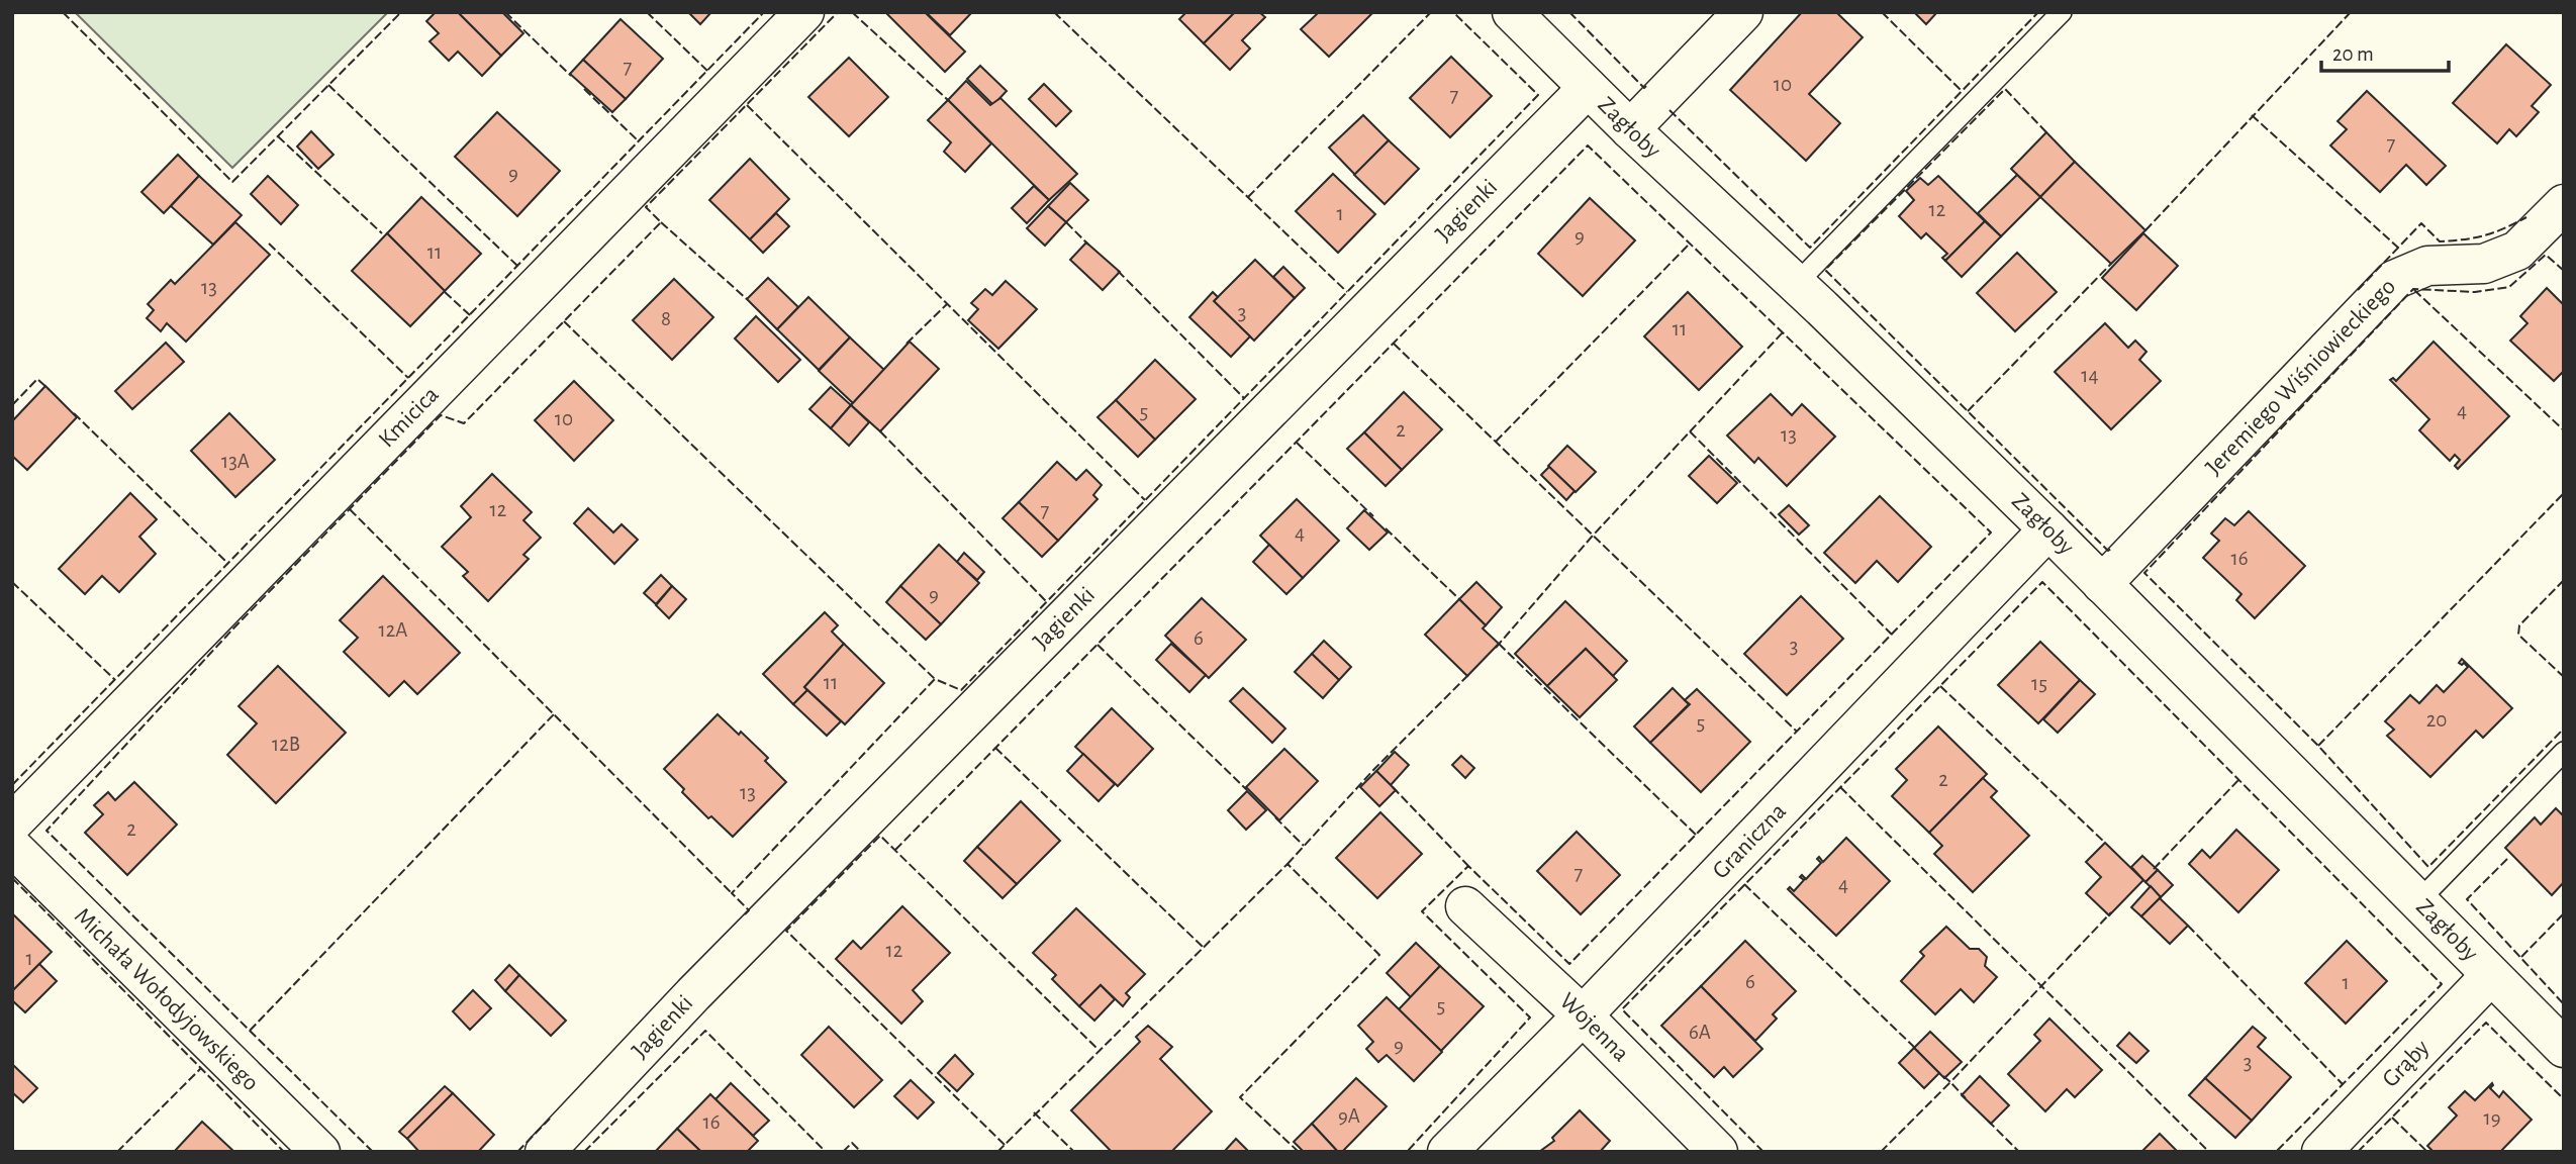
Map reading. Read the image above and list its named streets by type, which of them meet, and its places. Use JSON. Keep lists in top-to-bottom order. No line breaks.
{"streets":{"street":["Zagłoby","Jagienki","Jeremiego Wiśniowieckiego","Kmicica","Graniczna","Michała Wołodyjowskiego","Wojenna","Grąby"]},"crossings":[["Zagłoby","Jagienki"],["Zagłoby","Jeremiego Wiśniowieckiego"],["Zagłoby","Graniczna"],["Zagłoby","Grąby"],["Graniczna","Wojenna"]],"house_numbers":["7","10","7","7","9","12","1","9","11","13","3","8","11","14","4","5","10","2","13","13A","12","7","4","16","9","12A","6","3","11","15","20","5","12B","2","13","2","7","4","12","1","6","1","5","6A","9","3","9A","19","16"],"scale_bar":"20 m"}
